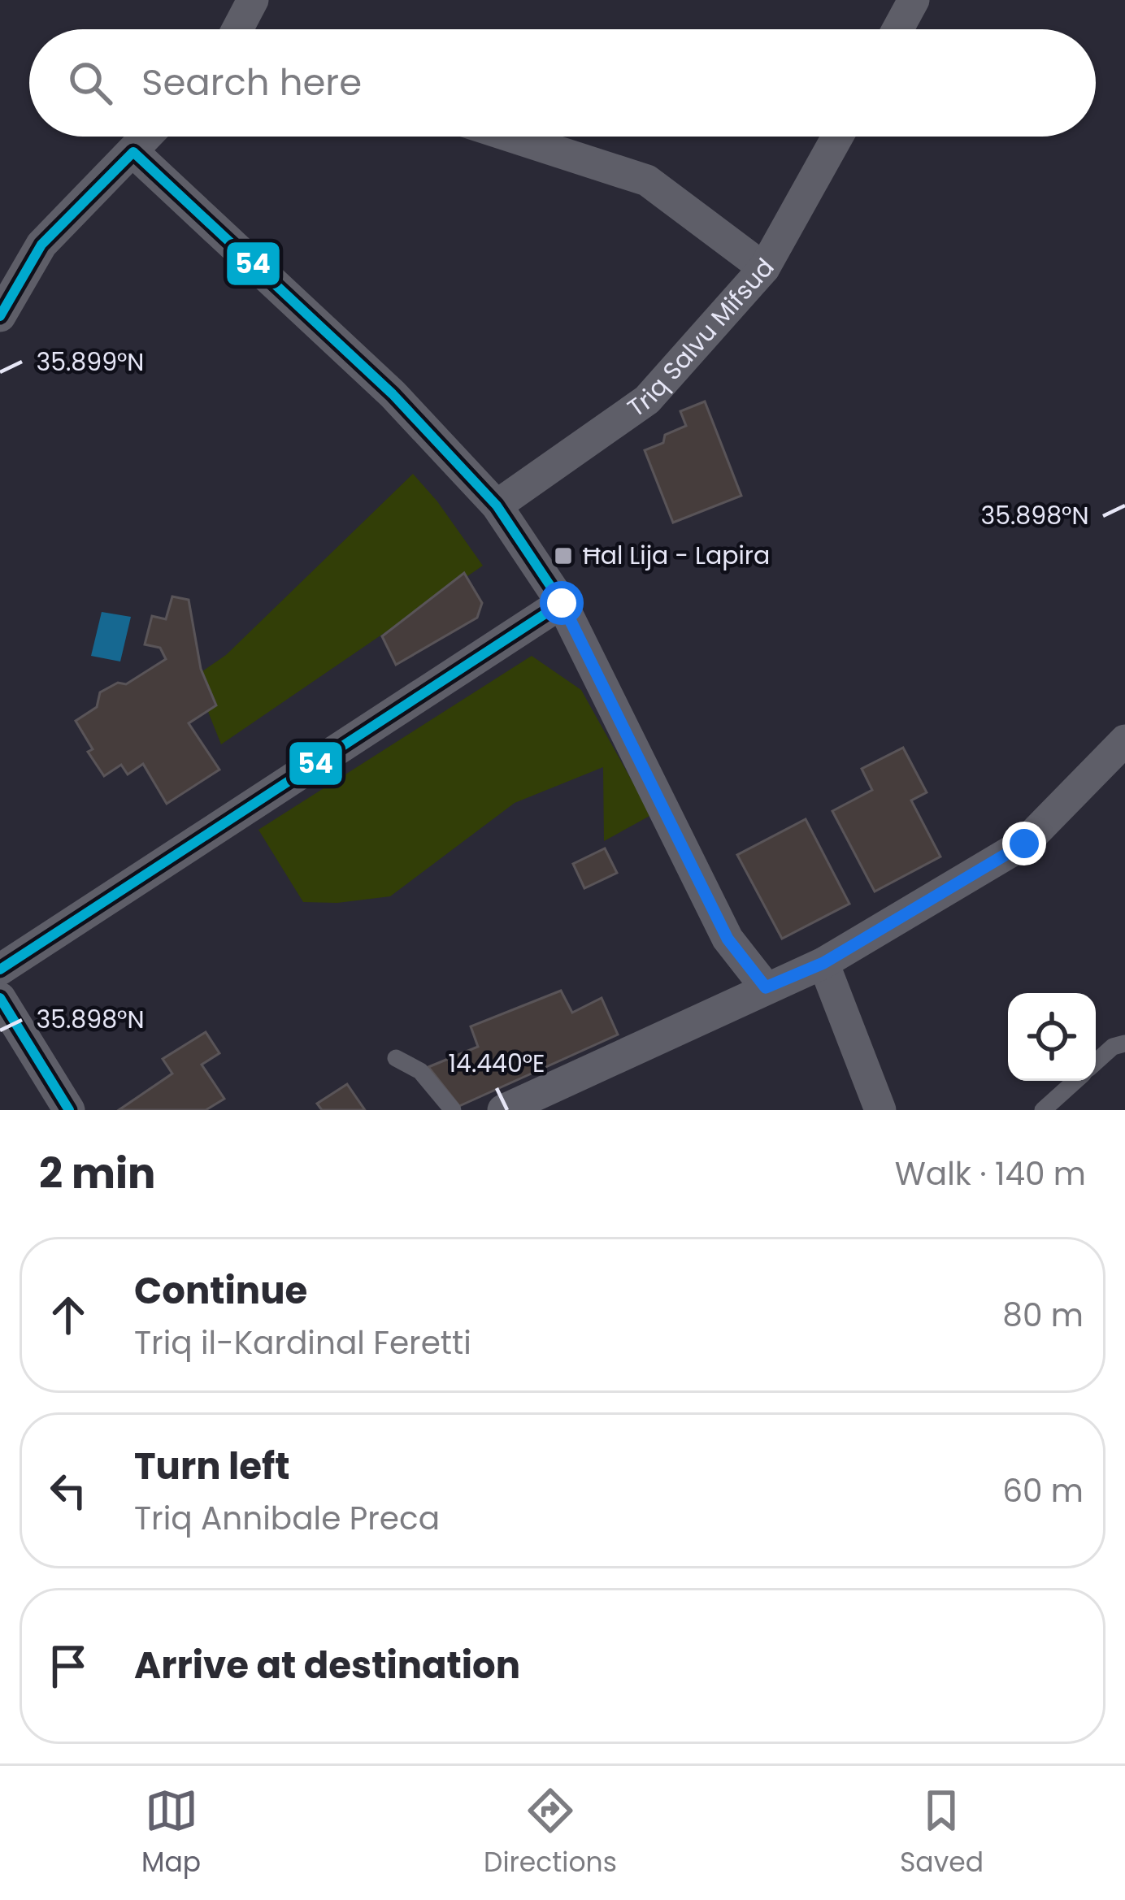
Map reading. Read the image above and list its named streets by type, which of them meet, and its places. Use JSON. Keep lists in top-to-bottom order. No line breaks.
{"streets":{"street":["Triq Salvu Mifsud"]},"places":{"transit":["Ħal Lija - Lapira"]},"lines":["transit line 54"],"page":{"search":"Search here","heading":["2 min","Walk · 140 m"],"list":[["Continue","Triq il-Kardinal Feretti","80 m"],["Turn left","Triq Annibale Preca","60 m"],"Arrive at destination"],"nav":["Map","Directions","Saved"]},"coordinates":["35.899°N","35.898°N","14.440°E"]}
